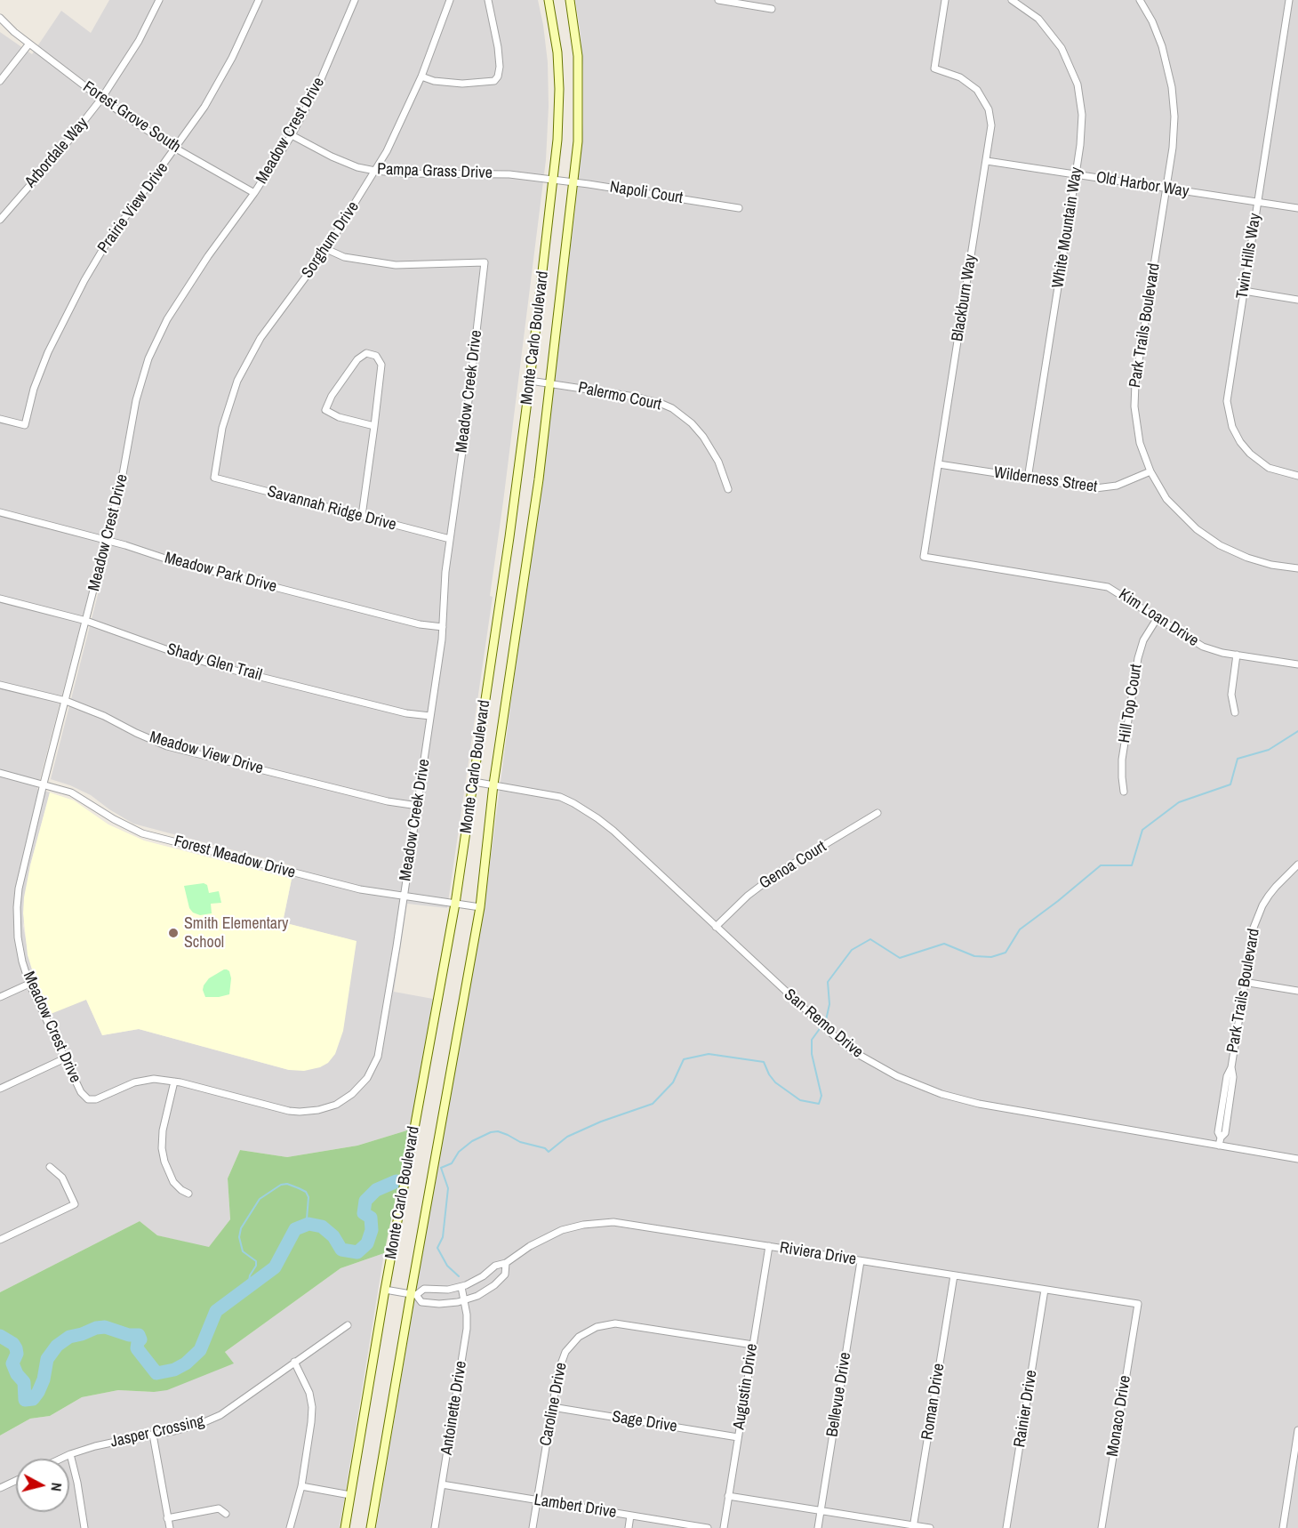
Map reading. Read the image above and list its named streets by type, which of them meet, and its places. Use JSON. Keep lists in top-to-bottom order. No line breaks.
{"streets":{"main road":["Monte Carlo Boulevard"],"street":["Forest Grove South","Meadow Crest Drive","Arbordale Way","Pampa Grass Drive","Old Harbor Way","Napoli Court","Prairie View Drive","White Mountain Way","Sorghum Drive","Twin Hills Way","Blackburn Way","Park Trails Boulevard","Meadow Creek Drive","Palermo Court","Wilderness Street","Savannah Ridge Drive","Meadow Park Drive","Kim Loan Drive","Shady Glen Trail","Hill Top Court","Meadow View Drive","Forest Meadow Drive","Genoa Court","San Remo Drive","Riviera Drive","Augustin Drive","Bellevue Drive","Roman Drive","Caroline Drive","Antoinette Drive","Rainier Drive","Monaco Drive","Sage Drive","Jasper Crossing","Lambert Drive"]},"crossings":[["Forest Grove South","Meadow Crest Drive"],["Forest Grove South","Arbordale Way"],["Forest Grove South","Prairie View Drive"],["Meadow Crest Drive","Pampa Grass Drive"],["Meadow Crest Drive","Meadow Creek Drive"],["Meadow Crest Drive","Meadow Park Drive"],["Meadow Crest Drive","Shady Glen Trail"],["Meadow Crest Drive","Meadow View Drive"],["Meadow Crest Drive","Forest Meadow Drive"],["Pampa Grass Drive","Napoli Court"],["Pampa Grass Drive","Sorghum Drive"],["Pampa Grass Drive","Monte Carlo Boulevard"],["Old Harbor Way","White Mountain Way"],["Old Harbor Way","Twin Hills Way"],["Old Harbor Way","Blackburn Way"],["Old Harbor Way","Park Trails Boulevard"],["Napoli Court","Monte Carlo Boulevard"],["White Mountain Way","Wilderness Street"],["Sorghum Drive","Meadow Creek Drive"],["Sorghum Drive","Savannah Ridge Drive"],["Blackburn Way","Wilderness Street"],["Blackburn Way","Kim Loan Drive"],["Park Trails Boulevard","Wilderness Street"],["Park Trails Boulevard","San Remo Drive"],["Monte Carlo Boulevard","Palermo Court"],["Monte Carlo Boulevard","Forest Meadow Drive"],["Monte Carlo Boulevard","San Remo Drive"],["Monte Carlo Boulevard","Riviera Drive"],["Meadow Creek Drive","Savannah Ridge Drive"],["Meadow Creek Drive","Meadow Park Drive"],["Meadow Creek Drive","Shady Glen Trail"],["Meadow Creek Drive","Meadow View Drive"],["Meadow Creek Drive","Forest Meadow Drive"],["Kim Loan Drive","Hill Top Court"],["Genoa Court","San Remo Drive"],["Riviera Drive","Augustin Drive"],["Riviera Drive","Bellevue Drive"],["Riviera Drive","Roman Drive"],["Riviera Drive","Antoinette Drive"],["Riviera Drive","Rainier Drive"],["Riviera Drive","Monaco Drive"],["Augustin Drive","Caroline Drive"],["Augustin Drive","Sage Drive"],["Caroline Drive","Sage Drive"],["Caroline Drive","Lambert Drive"],["Antoinette Drive","Lambert Drive"]],"places":["Smith Elementary School"],"north":"right"}
